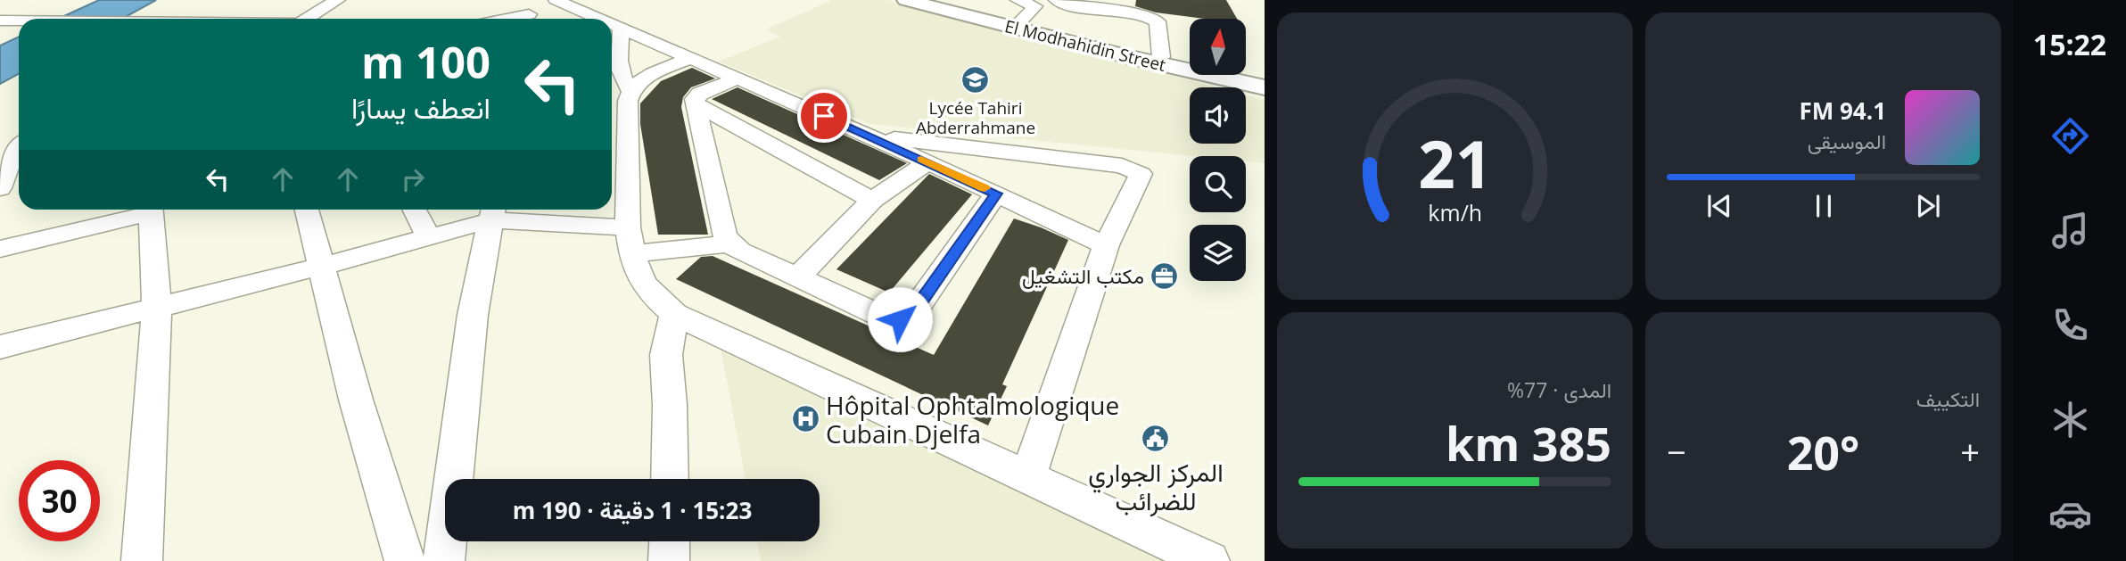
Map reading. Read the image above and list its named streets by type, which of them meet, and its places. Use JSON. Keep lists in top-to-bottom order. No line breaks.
{"streets":{"main road":["El Modhahidin Street"]},"places":{"school or university":["Lycée Tahiri Abderrahmane"],"office":["مكتب التشغيل"],"hospital":["Hôpital Ophtalmologique Cubain Djelfa"],"public building":["المركز الجواري للضرائب"]},"north":"top","page":{"tabs":"15:22","turn":["100 m","انعطف يسارًا"],"song":["94.1 FM","الموسيقى"],"tile":["التكييف",["المدى · 77%","385 km"]],"heat":["−","20°","+"],"limit":"30","trip":"15:23 · 1 دقيقة · 190 m","gauge":["21","km/h"]}}
